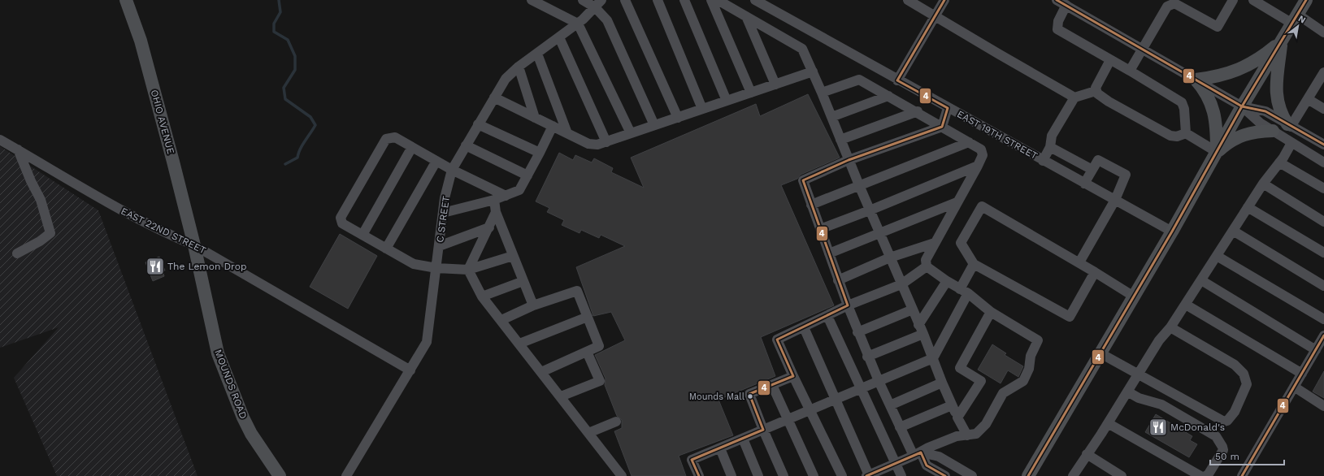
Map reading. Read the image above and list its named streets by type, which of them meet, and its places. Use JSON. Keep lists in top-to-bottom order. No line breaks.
{"streets":{"main road":["OHIO AVENUE","MOUNDS ROAD"],"street":["EAST 19TH STREET","C STREET","EAST 22ND STREET"]},"crossings":[["OHIO AVENUE","EAST 22ND STREET"],["OHIO AVENUE","MOUNDS ROAD"],["C STREET","EAST 22ND STREET"],["EAST 22ND STREET","MOUNDS ROAD"]],"places":{"restaurant":["The Lemon Drop","McDonald's"],"other":["Mounds Mall"]},"lines":["transit line 4"],"scale_bar":"50 m","north":"top right"}
